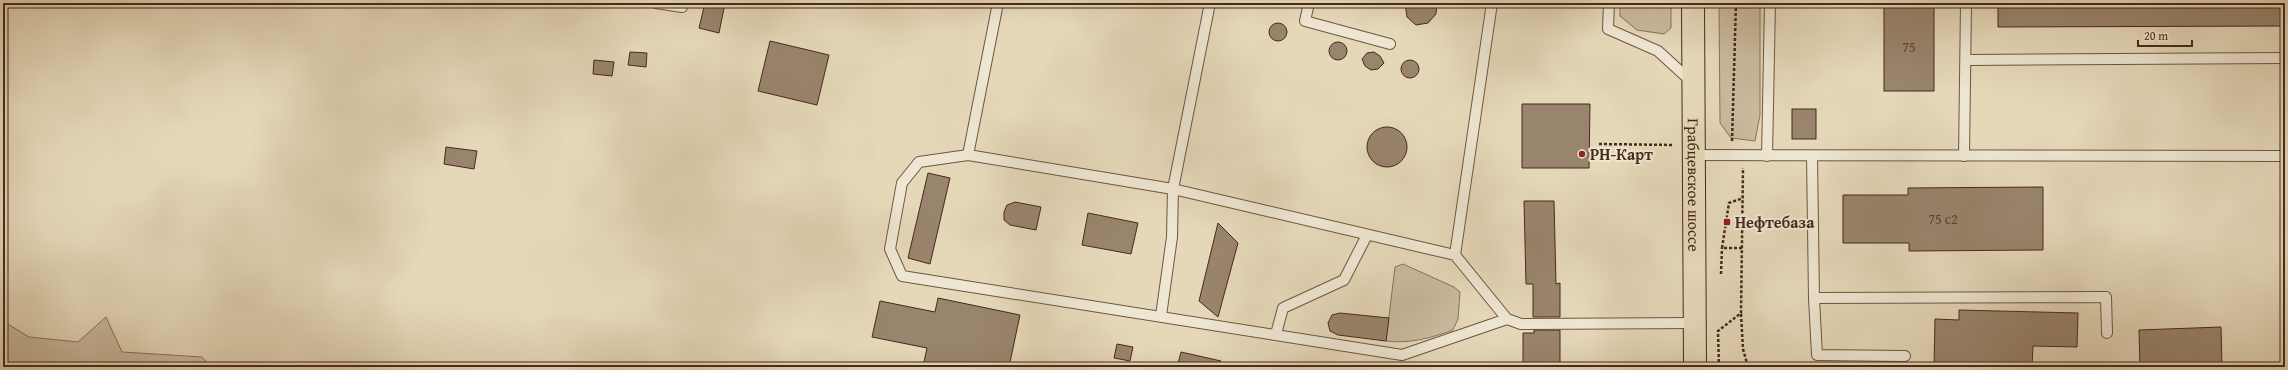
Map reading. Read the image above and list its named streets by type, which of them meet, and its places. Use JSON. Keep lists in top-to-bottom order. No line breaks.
{"streets":{"main road":["Грабцевское шоссе"]},"places":{"other":["РН-Карт"],"transit":["Нефтебаза"]},"house_numbers":["75","75 с2"],"scale_bar":"20 m"}
